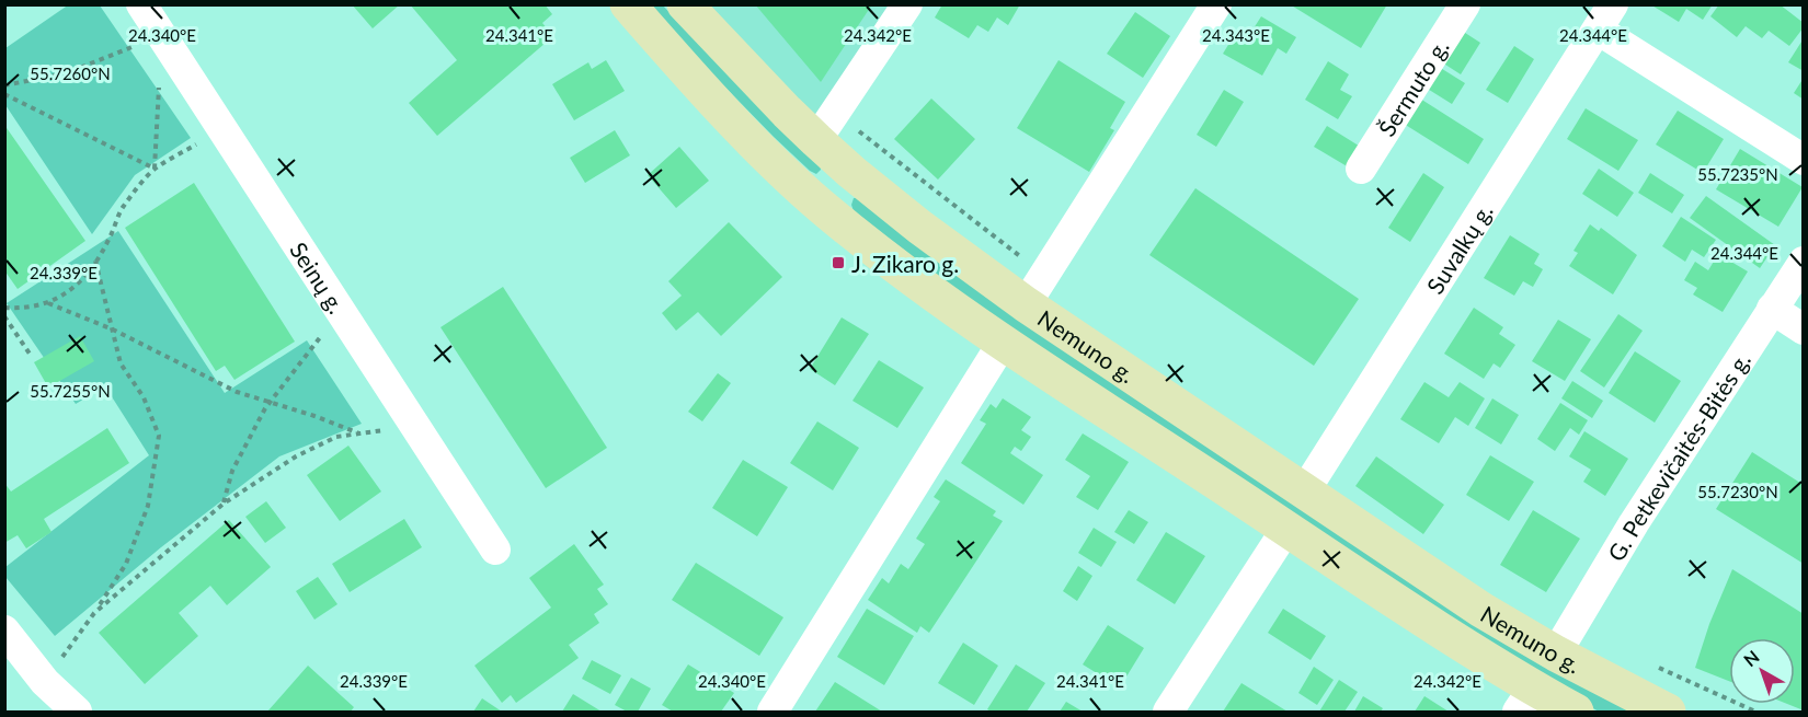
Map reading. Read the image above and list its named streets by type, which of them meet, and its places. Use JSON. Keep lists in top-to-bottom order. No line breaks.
{"streets":{"main road":["Nemuno g."],"street":["Šermuto g.","Suvalkų g.","Seinų g.","G. Petkevičaitės-Bitės g."]},"crossings":[["Suvalkų g.","Nemuno g."],["Nemuno g.","G. Petkevičaitės-Bitės g."]],"places":{"transit":["J. Zikaro g."]},"north":"top left","coordinates":["24.340°E","24.341°E","24.342°E","24.343°E","24.344°E","55.7260°N","55.7235°N","24.339°E","55.7255°N","55.7230°N"]}
